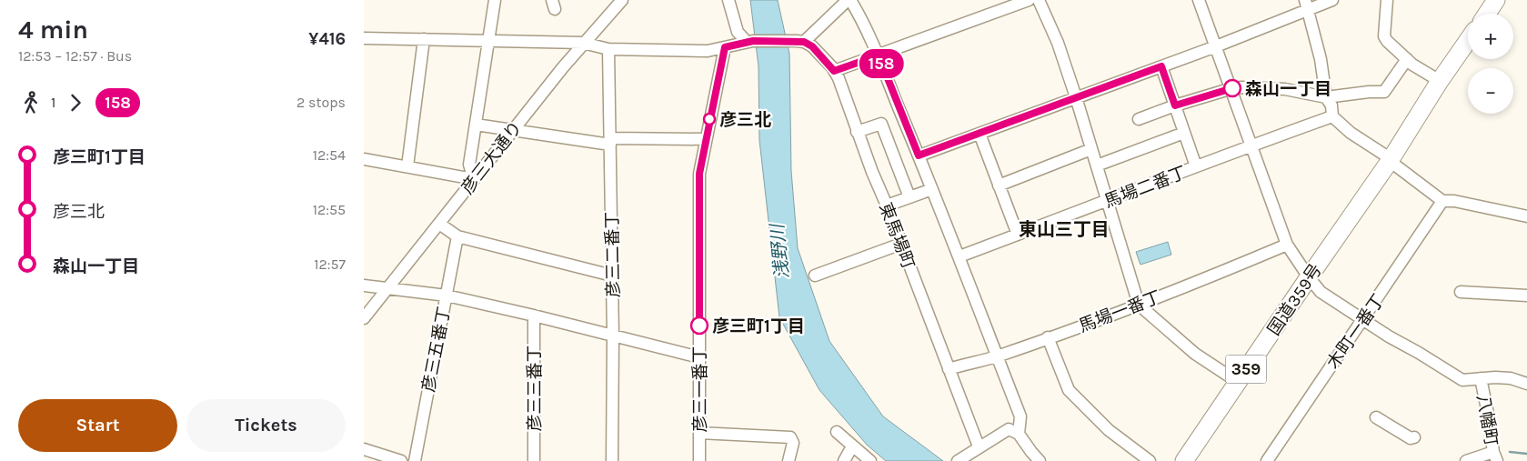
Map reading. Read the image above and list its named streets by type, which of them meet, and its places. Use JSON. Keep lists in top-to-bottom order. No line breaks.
{"streets":{"highway":["国道359号","359"],"street":["彦三大通り","馬場二番丁","東馬場町","彦三二番丁","馬場一番丁","木町一番丁","彦三五番丁","彦三三番丁","彦三一番丁","八幡町"]},"crossings":[["東馬場町","馬場一番丁"],["国道359号","359"]],"districts":["東山三丁目"],"water":["浅野川"],"places":["森山一丁目","彦三北","彦三町1丁目"],"lines":["bus line 158"],"page":{"heading":["4 min","12:53 – 12:57 · Bus","¥416"],"on_map":"158","map_buttons":["+","−"],"legs":["1","158","2 stops"],"list":[{"name":"彦三町1丁目","value":"12:54"},{"name":"彦三北","value":"12:55"},{"name":"森山一丁目","value":"12:57"}],"buttons":["Start","Tickets"]}}
